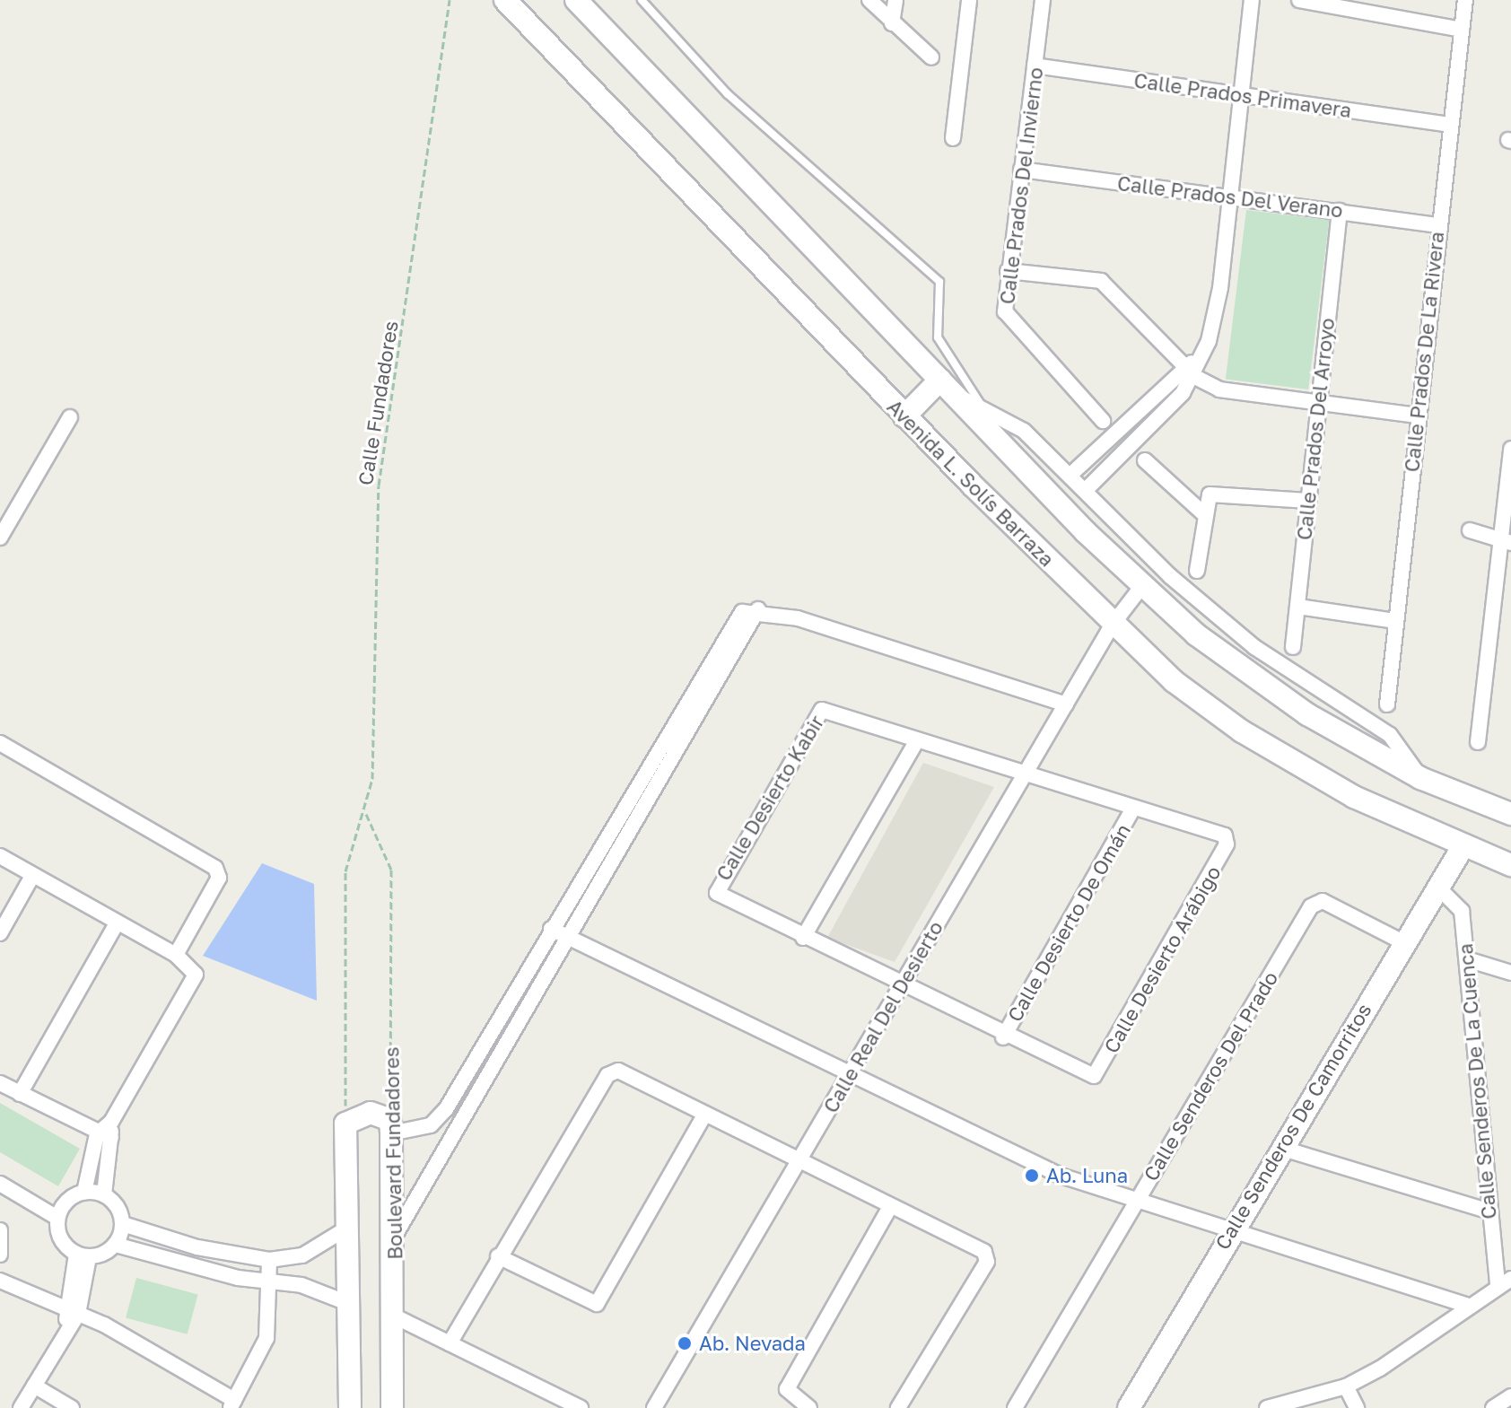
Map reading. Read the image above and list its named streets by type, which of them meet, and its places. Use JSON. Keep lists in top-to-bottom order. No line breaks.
{"streets":{"main road":["Avenida L. Solís Barraza","Calle Senderos De Camorritos","Boulevard Fundadores"],"street":["Calle Prados Primavera","Calle Prados Del Invierno","Calle Prados Del Verano","Calle Prados De La Rivera","Calle Prados Del Arroyo","Calle Desierto Kabir","Calle Desierto De Omán","Calle Desierto Arábigo","Calle Real Del Desierto","Calle Senderos Del Prado","Calle Senderos De La Cuenca"],"path":["Calle Fundadores"]},"crossings":[["Calle Prados Primavera","Calle Prados Del Invierno"],["Calle Prados Primavera","Calle Prados De La Rivera"],["Calle Prados Del Invierno","Calle Prados Del Verano"],["Calle Prados Del Verano","Calle Prados De La Rivera"],["Calle Prados Del Verano","Calle Prados Del Arroyo"],["Calle Fundadores","Boulevard Fundadores"],["Avenida L. Solís Barraza","Calle Real Del Desierto"],["Avenida L. Solís Barraza","Calle Senderos De Camorritos"],["Calle Desierto Kabir","Calle Desierto Arábigo"],["Calle Desierto Kabir","Calle Real Del Desierto"],["Calle Desierto De Omán","Calle Desierto Arábigo"],["Calle Desierto Arábigo","Calle Real Del Desierto"],["Calle Senderos Del Prado","Calle Senderos De Camorritos"],["Calle Senderos De La Cuenca","Calle Senderos De Camorritos"]],"places":["Ab. Luna","Ab. Nevada"]}
